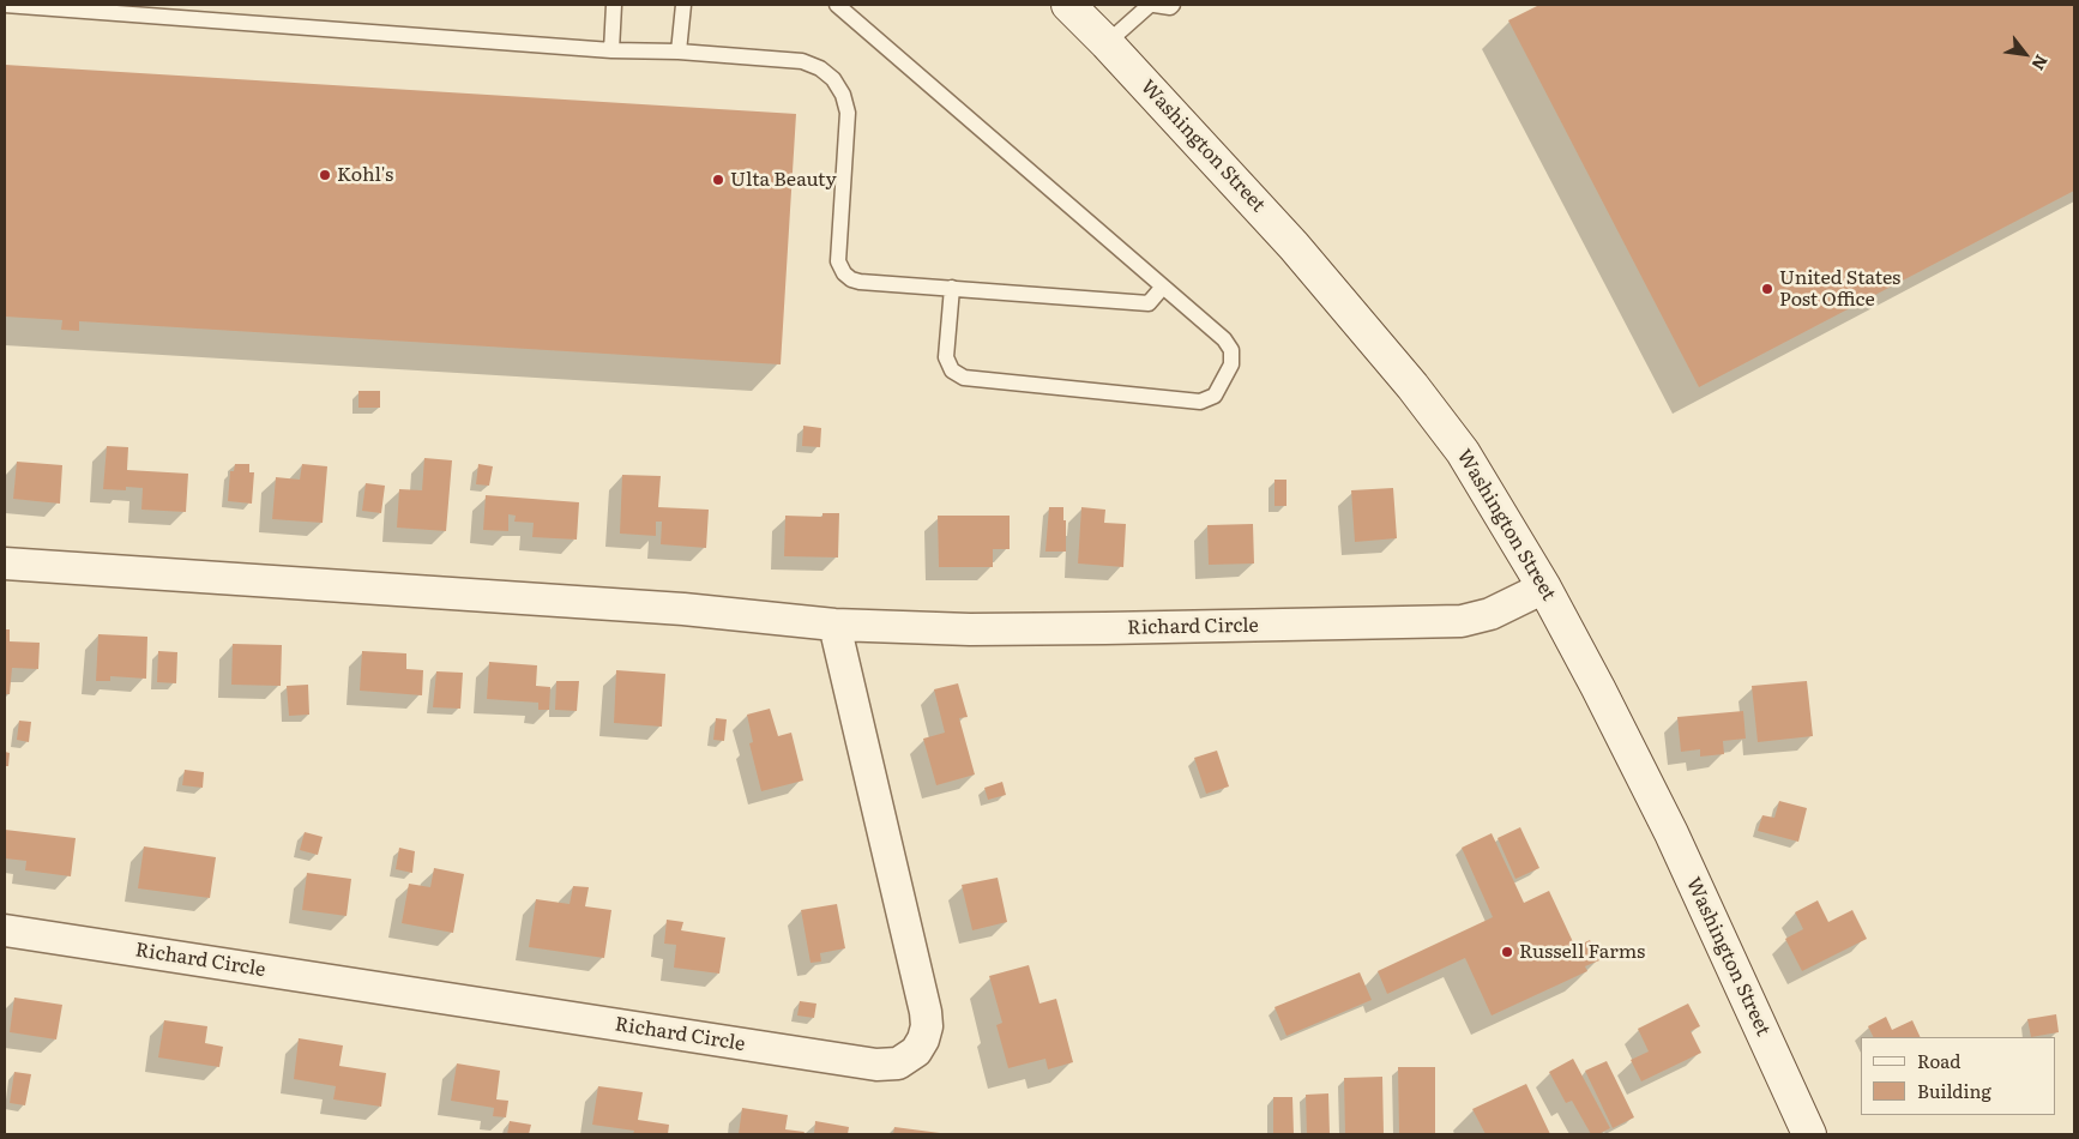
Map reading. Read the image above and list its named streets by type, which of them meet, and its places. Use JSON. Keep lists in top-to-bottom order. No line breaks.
{"streets":{"main road":["Washington Street"],"street":["Richard Circle"]},"crossings":[["Washington Street","Richard Circle"]],"places":["Kohl's","Ulta Beauty","United States Post Office","Russell Farms"],"legend":["Road","Building"],"north":"bottom right"}
